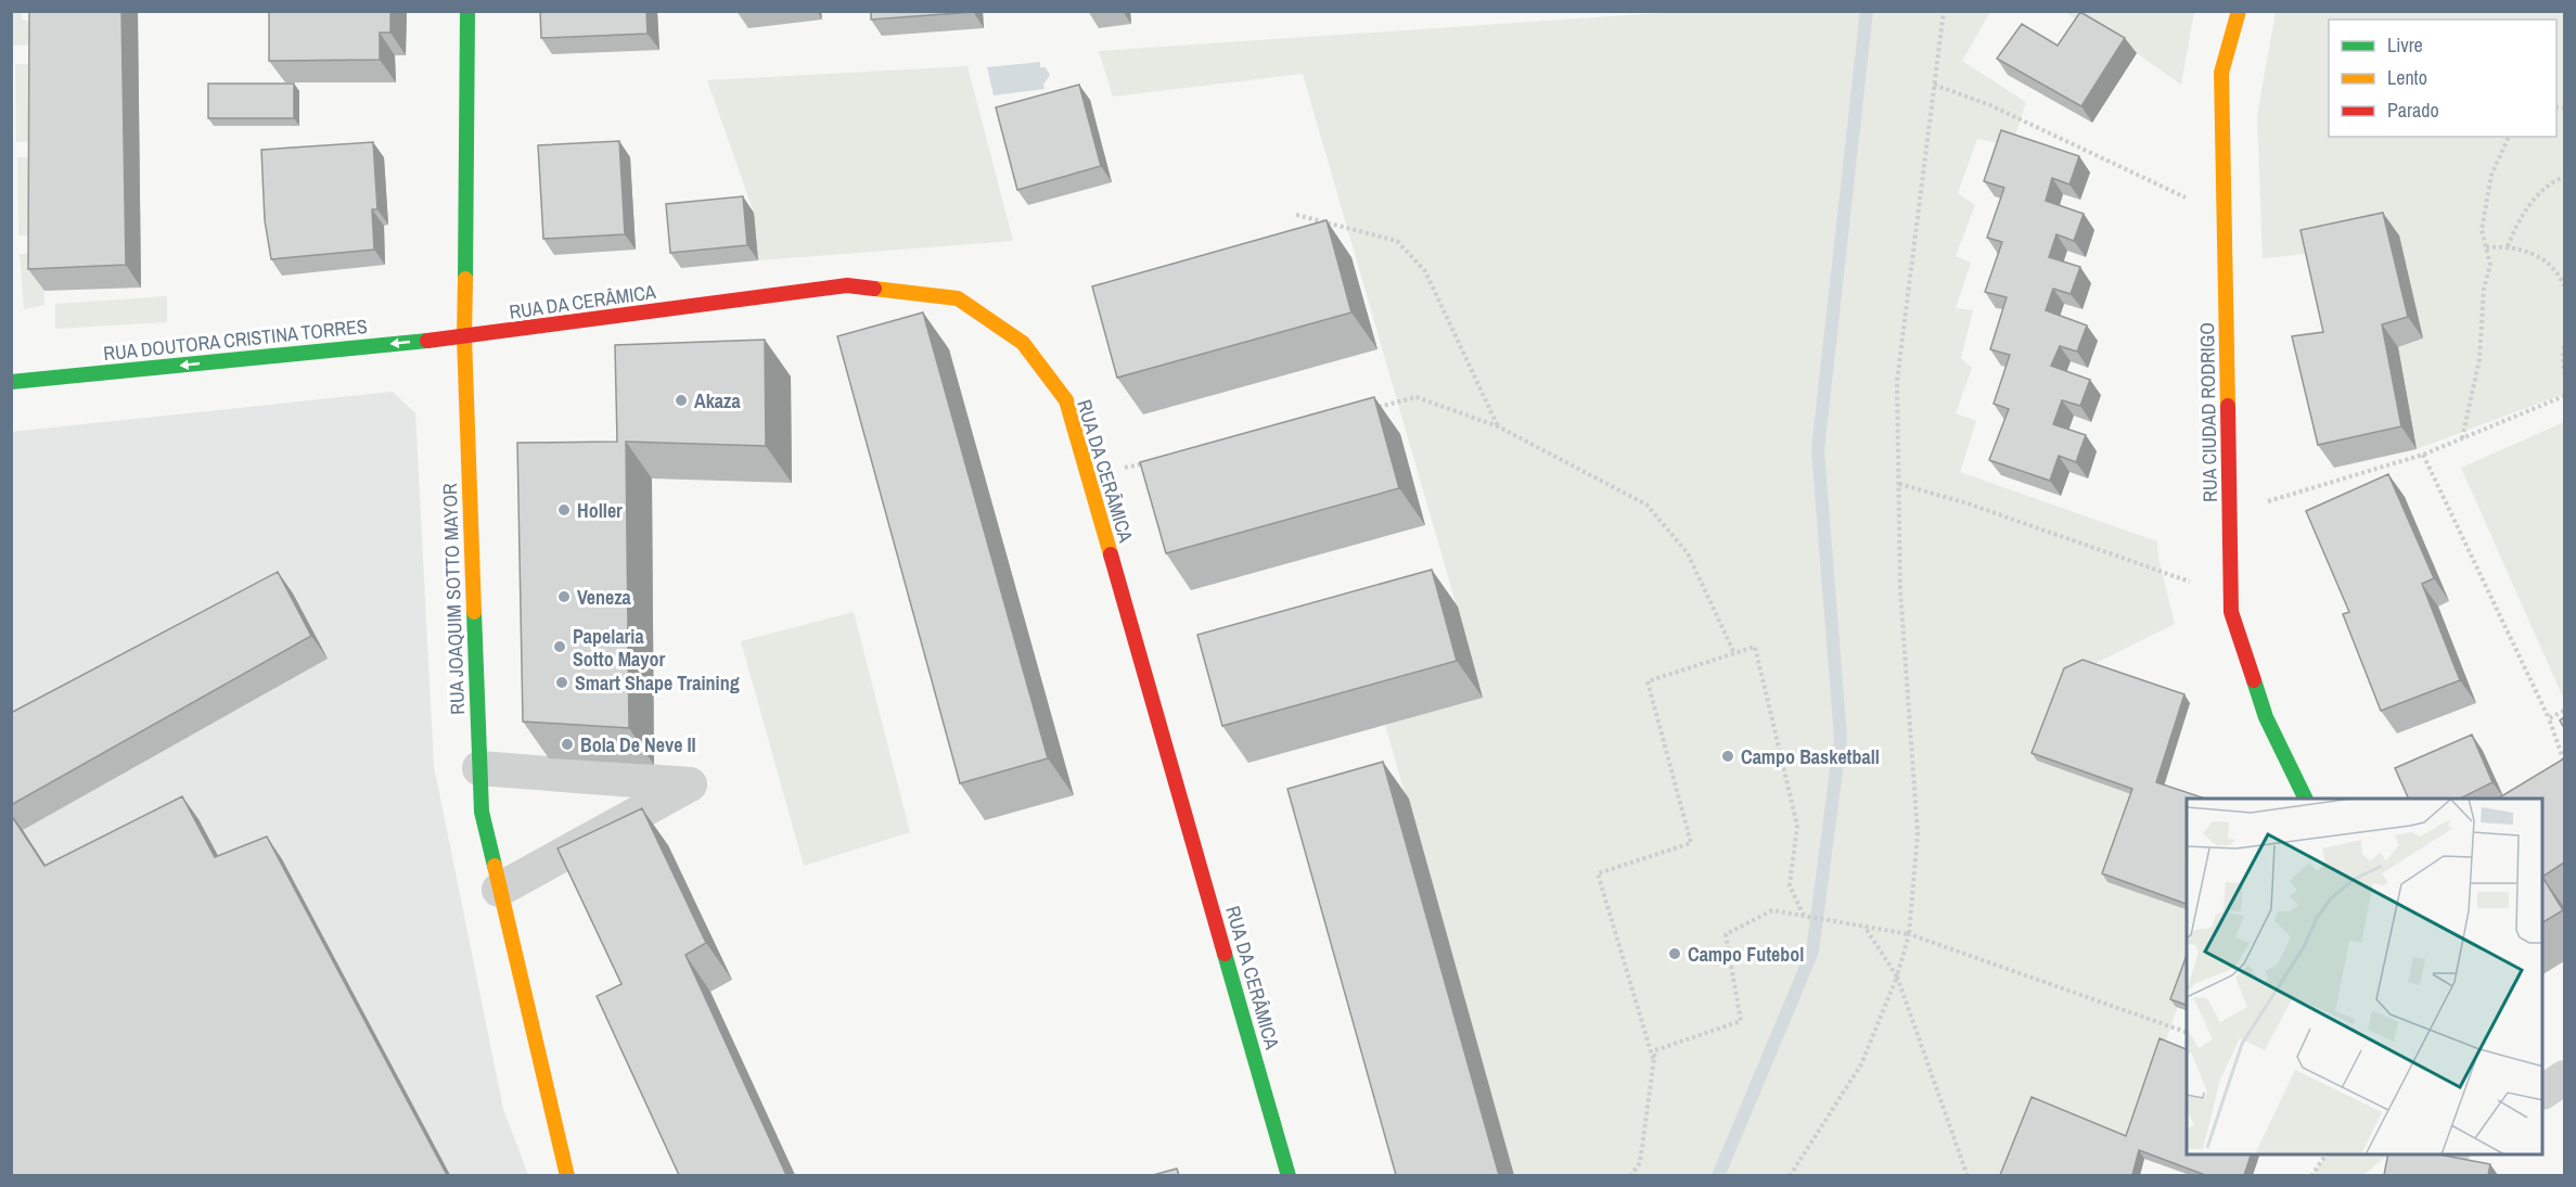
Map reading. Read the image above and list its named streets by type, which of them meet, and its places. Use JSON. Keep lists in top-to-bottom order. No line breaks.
{"streets":{"street":["RUA DA CERÂMICA","RUA DOUTORA CRISTINA TORRES","RUA CIUDAD RODRIGO","RUA JOAQUIM SOTTO MAYOR"]},"crossings":[["RUA DA CERÂMICA","RUA DOUTORA CRISTINA TORRES"],["RUA DA CERÂMICA","RUA JOAQUIM SOTTO MAYOR"],["RUA DOUTORA CRISTINA TORRES","RUA JOAQUIM SOTTO MAYOR"]],"one_way":["RUA DOUTORA CRISTINA TORRES"],"places":["Akaza","Holler","Veneza","Papelaria Sotto Mayor","Smart Shape Training","Bola De Neve II","Campo Basketball","Campo Futebol"],"legend":["Livre","Lento","Parado"]}
